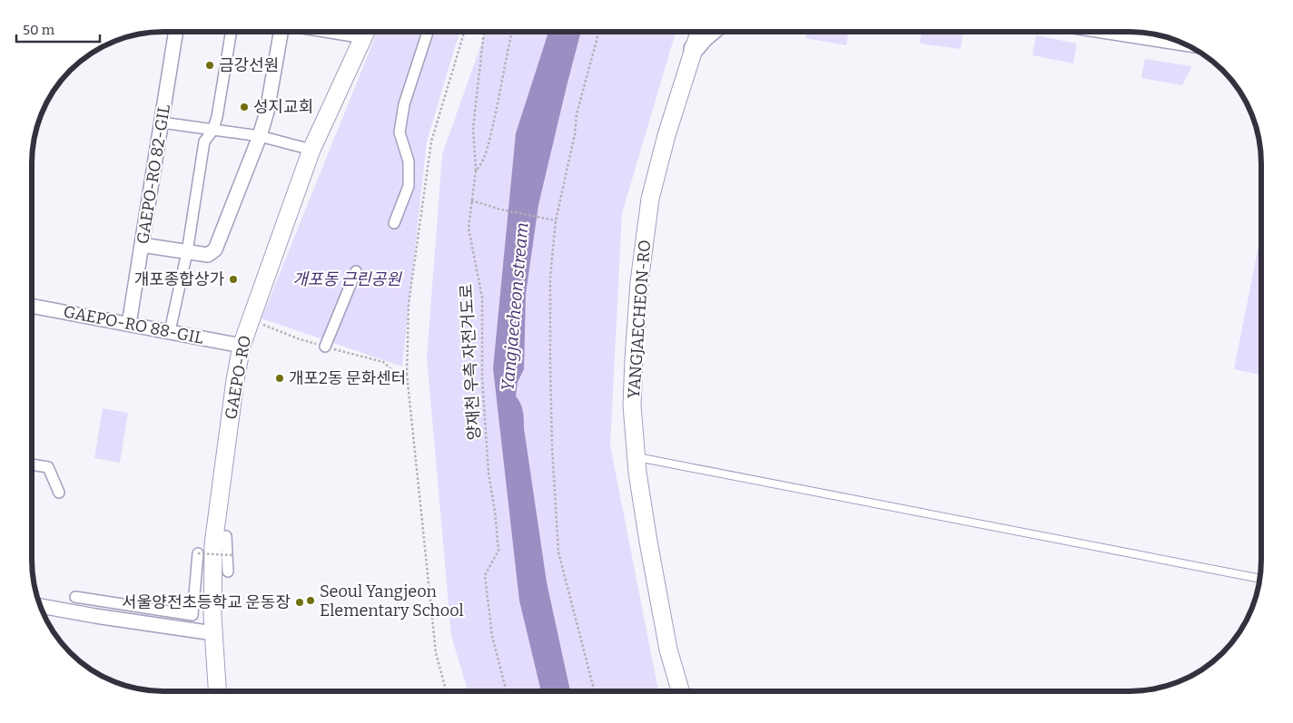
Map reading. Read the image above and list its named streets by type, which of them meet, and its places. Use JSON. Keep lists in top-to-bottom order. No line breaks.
{"streets":{"street":["GAEPO-RO 82-GIL","YANGJAECHEON-RO","GAEPO-RO 88-GIL","GAEPO-RO"],"path":["양재천 우측 자전거도로"]},"crossings":[["GAEPO-RO 82-GIL","GAEPO-RO 88-GIL"],["GAEPO-RO 88-GIL","GAEPO-RO"]],"water":["Yangjaecheon stream"],"parks":["개포동 근린공원"],"places":["금강선원","성지교회","개포종합상가","개포2동 문화센터","Seoul Yangjeon Elementary School","서울양전초등학교 운동장"],"scale_bar":"50 m"}
